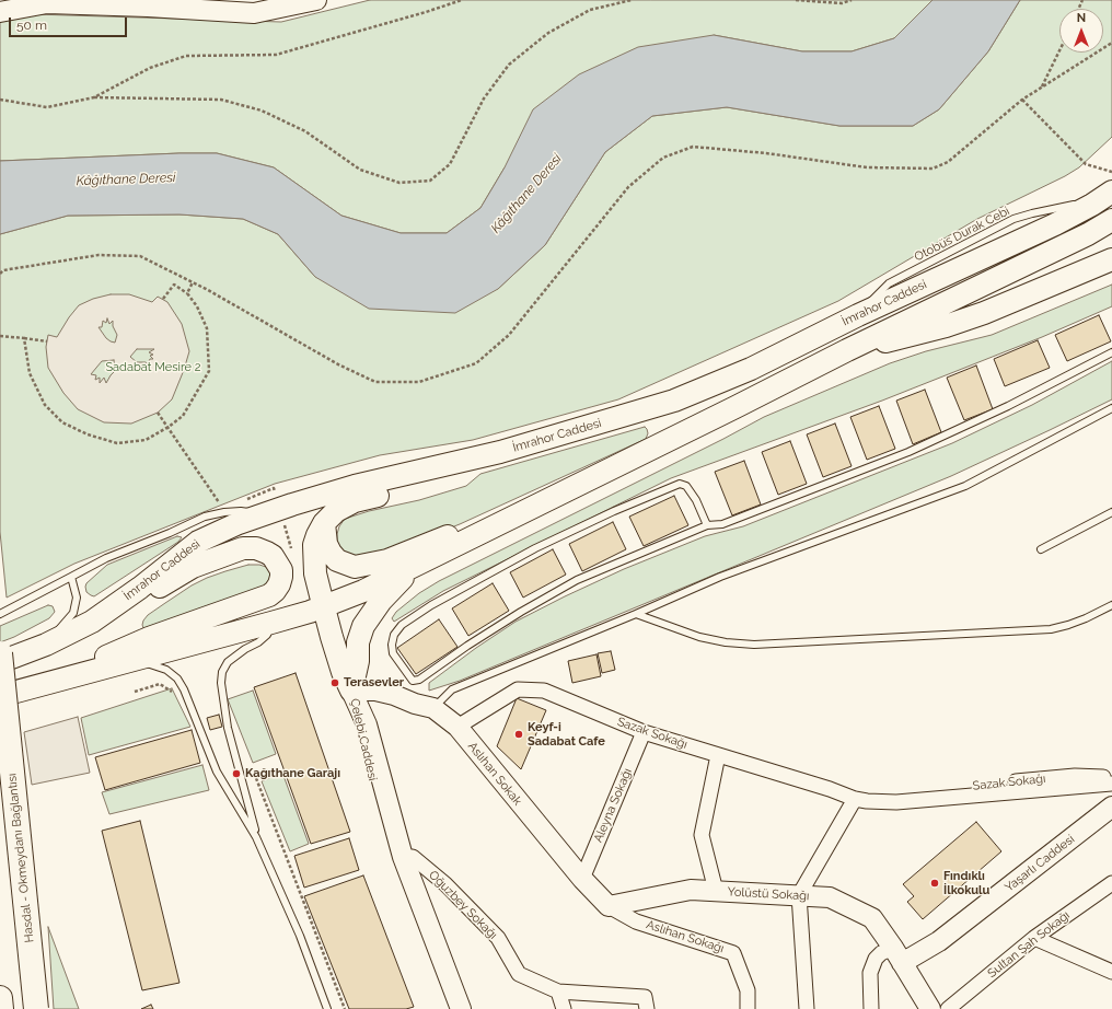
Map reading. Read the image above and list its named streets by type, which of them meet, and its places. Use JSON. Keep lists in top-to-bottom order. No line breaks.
{"streets":{"highway":["Hasdal - Okmeydanı Bağlantısı"],"main road":["İmrahor Caddesi","Çelebi Caddesi","Aslıhan Sokak","Yaşarlı Caddesi","Yolüstü Sokağı"],"street":["Sazak Sokağı","Aleyna Sokağı","Oğuzbey Sokağı","Aslıhan Sokağı","Sultan Şah Sokağı"]},"crossings":[["Sazak Sokağı","Aslıhan Sokak"],["Sazak Sokağı","Aleyna Sokağı"],["Çelebi Caddesi","Aslıhan Sokak"],["Çelebi Caddesi","Oğuzbey Sokağı"],["Aslıhan Sokak","Aleyna Sokağı"],["Aslıhan Sokak","Yolüstü Sokağı"],["Aslıhan Sokak","Aslıhan Sokağı"],["Yaşarlı Caddesi","Yolüstü Sokağı"],["Yolüstü Sokağı","Aslıhan Sokağı"]],"water":["Kâğıthane Deresi"],"parks":["Sadabat Mesire 2"],"places":["Terasevler","Keyf-i Sadabat Cafe","Kağıthane Garajı","Fındıklı İlkokulu"],"scale_bar":"50 m","north":"top"}
